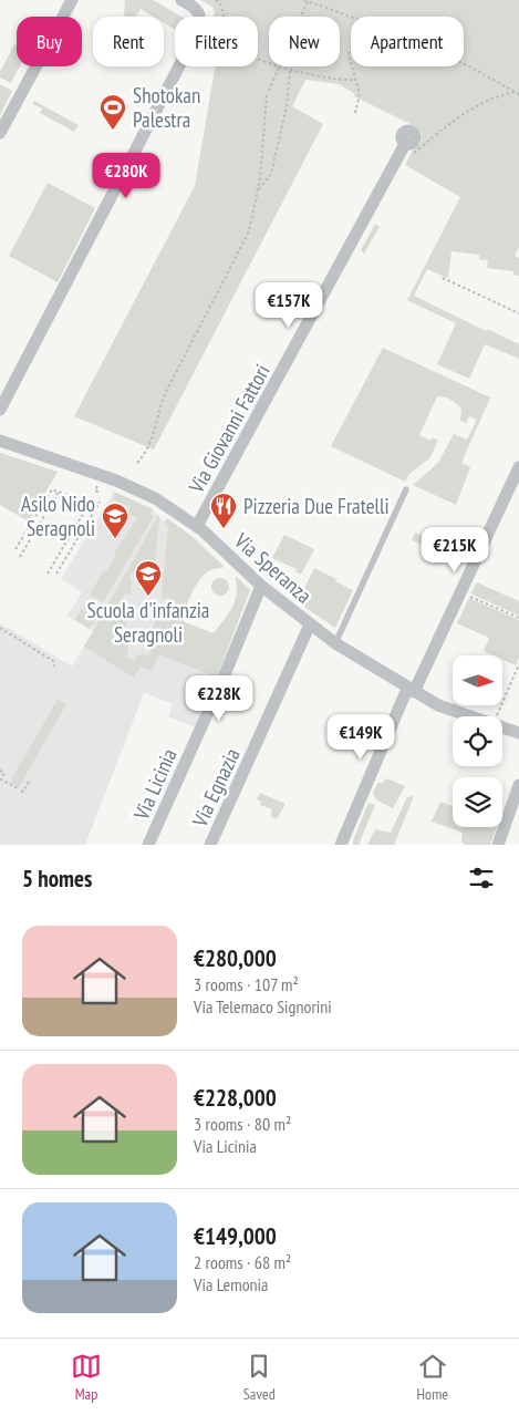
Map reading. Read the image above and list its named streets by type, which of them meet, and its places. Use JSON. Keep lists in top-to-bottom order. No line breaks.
{"streets":{"street":["Via Giovanni Fattori","Via Speranza","Via Licinia","Via Egnazia"]},"crossings":[["Via Giovanni Fattori","Via Speranza"],["Via Speranza","Via Licinia"],["Via Speranza","Via Egnazia"]],"places":{"sports":["Shotokan Palestra"],"restaurant":["Pizzeria Due Fratelli"],"school or university":["Asilo Nido Seragnoli","Scuola d'infanzia Seragnoli"]},"north":"right","page":{"chip":["Buy","Rent","Filters","New","Apartment"],"price":["€280K","€157K","€215K","€228K","€149K"],"heading":"5 homes","list":[{"name":"€280,000","note":"3 rooms · 107 m² · Via Telemaco Signorini"},{"name":"€228,000","note":"3 rooms · 80 m² · Via Licinia"},{"name":"€149,000","note":"2 rooms · 68 m² · Via Lemonia"}],"tabs":["Map","Saved","Home"]}}
